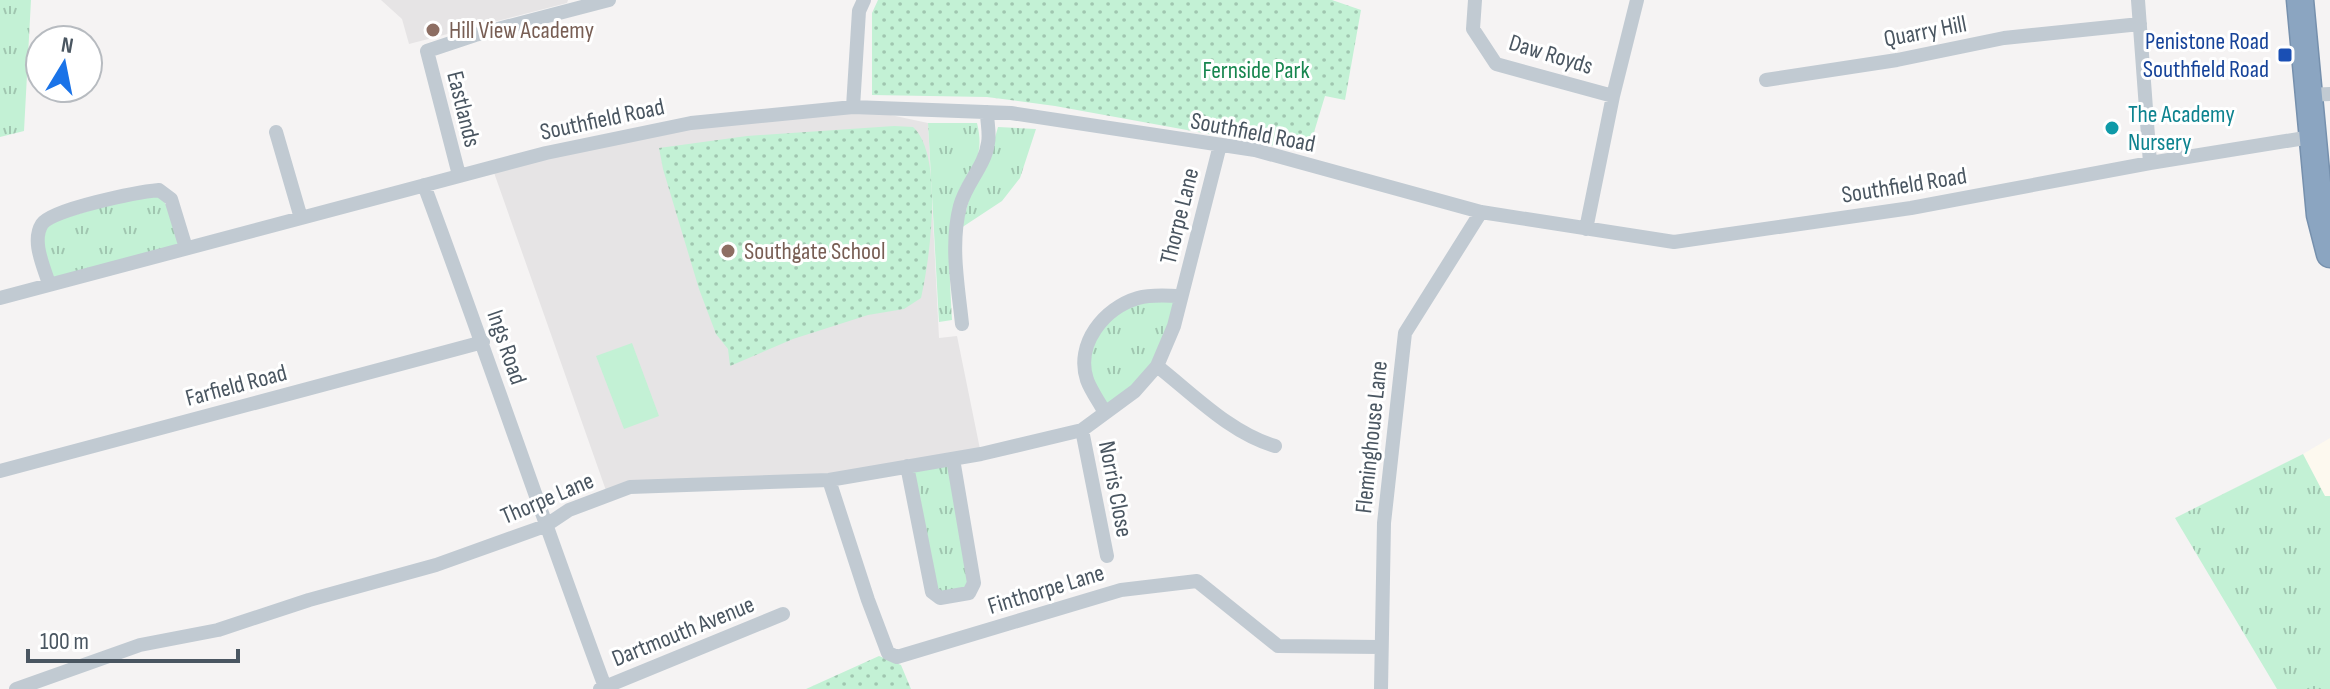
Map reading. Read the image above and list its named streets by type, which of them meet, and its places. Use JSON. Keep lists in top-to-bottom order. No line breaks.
{"streets":{"street":["Quarry Hill","Daw Royds","Eastlands","Southfield Road","Thorpe Lane","Ings Road","Farfield Road","Fleminghouse Lane","Norris Close","Finthorpe Lane","Dartmouth Avenue"]},"crossings":[["Eastlands","Southfield Road"],["Southfield Road","Thorpe Lane"],["Southfield Road","Ings Road"],["Southfield Road","Fleminghouse Lane"],["Thorpe Lane","Ings Road"],["Thorpe Lane","Norris Close"],["Thorpe Lane","Finthorpe Lane"],["Ings Road","Farfield Road"],["Ings Road","Dartmouth Avenue"],["Fleminghouse Lane","Finthorpe Lane"]],"parks":["Fernside Park"],"places":{"other":["Hill View Academy","The Academy Nursery","Southgate School"],"transit":["Penistone Road Southfield Road"]},"scale_bar":"100 m","north":"top"}
